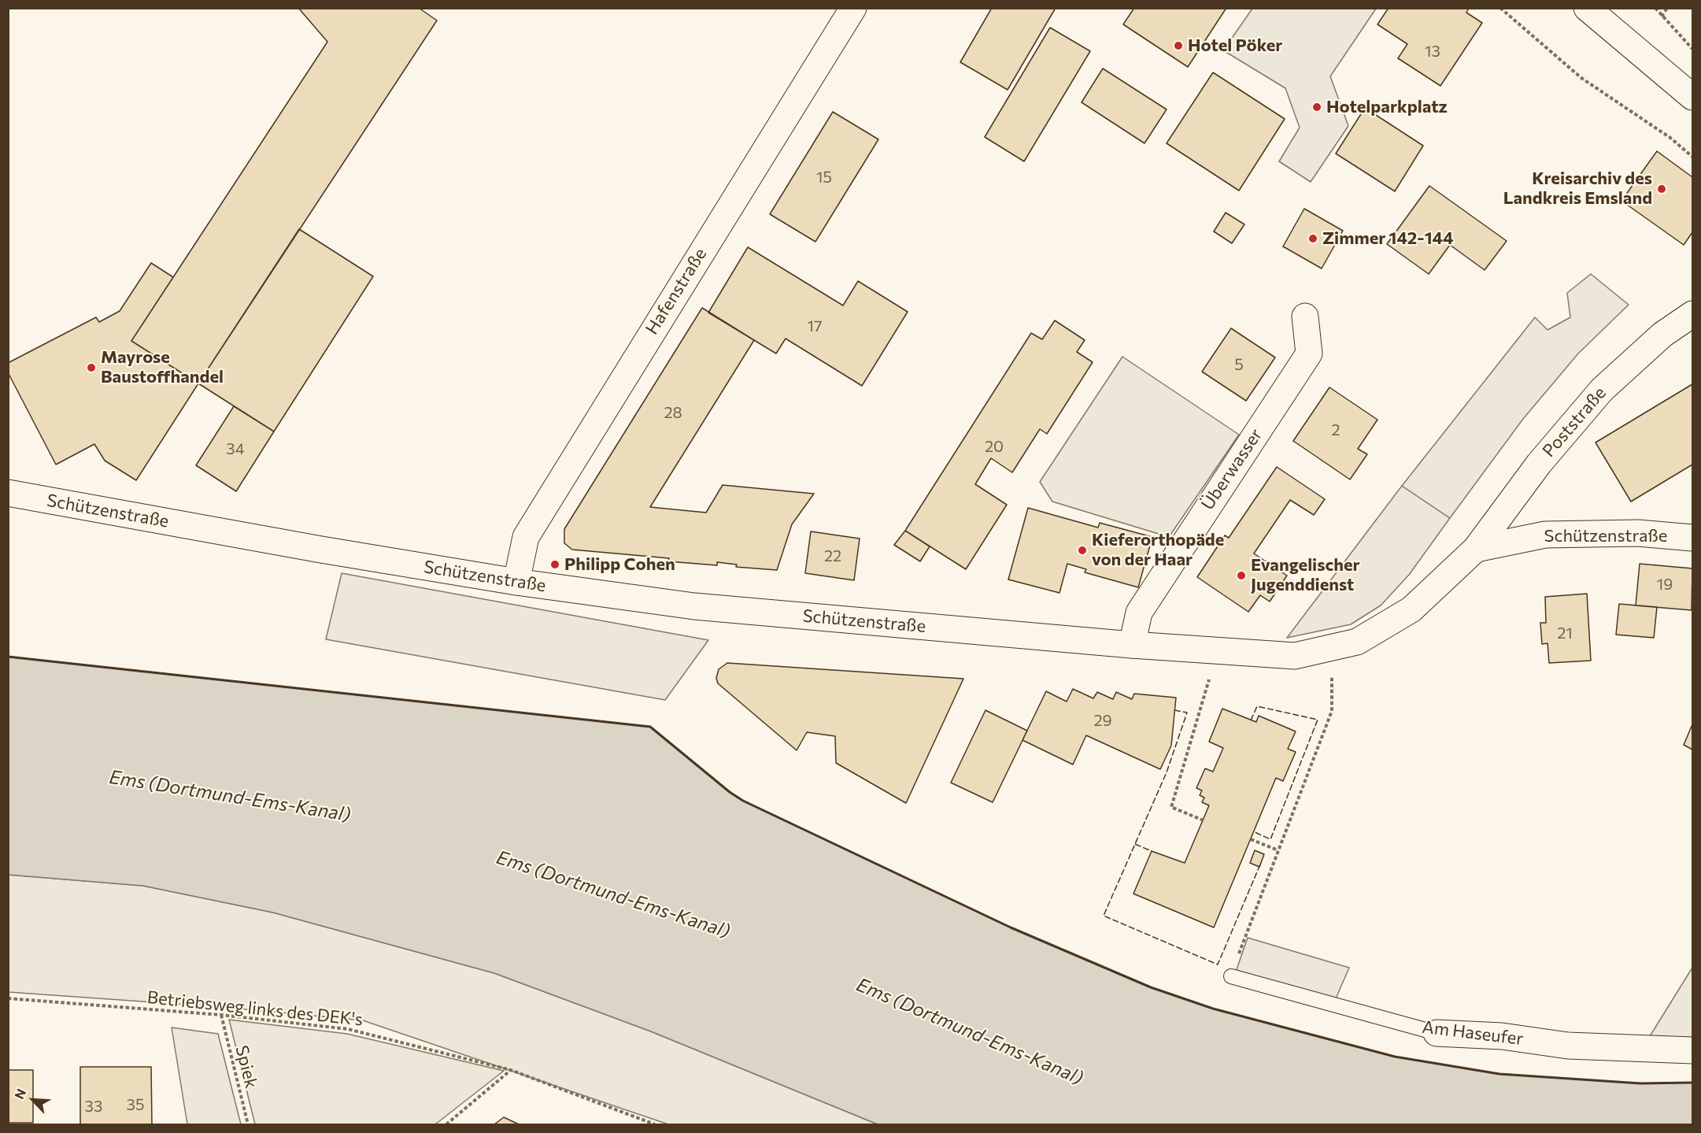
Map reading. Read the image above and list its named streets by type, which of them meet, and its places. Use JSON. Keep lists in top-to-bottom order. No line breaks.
{"streets":{"street":["Hafenstraße","Poststraße","Überwasser","Schützenstraße","Am Haseufer"],"path":["Betriebsweg links des DEK's","Spiek"]},"crossings":[["Hafenstraße","Schützenstraße"],["Poststraße","Schützenstraße"],["Überwasser","Schützenstraße"],["Betriebsweg links des DEK's","Spiek"]],"water":["Ems (Dortmund-Ems-Kanal)"],"places":["Hotel Pöker","Hotelparkplatz","Kreisarchiv des Landkreis Emsland","Zimmer 142-144","Mayrose Baustoffhandel","Kieferorthopäde von der Haar","Philipp Cohen","Evangelischer Jugenddienst"],"house_numbers":["13","15","17","5","28","2","20","34","22","19","21","29","35","33"],"north":"top left"}
